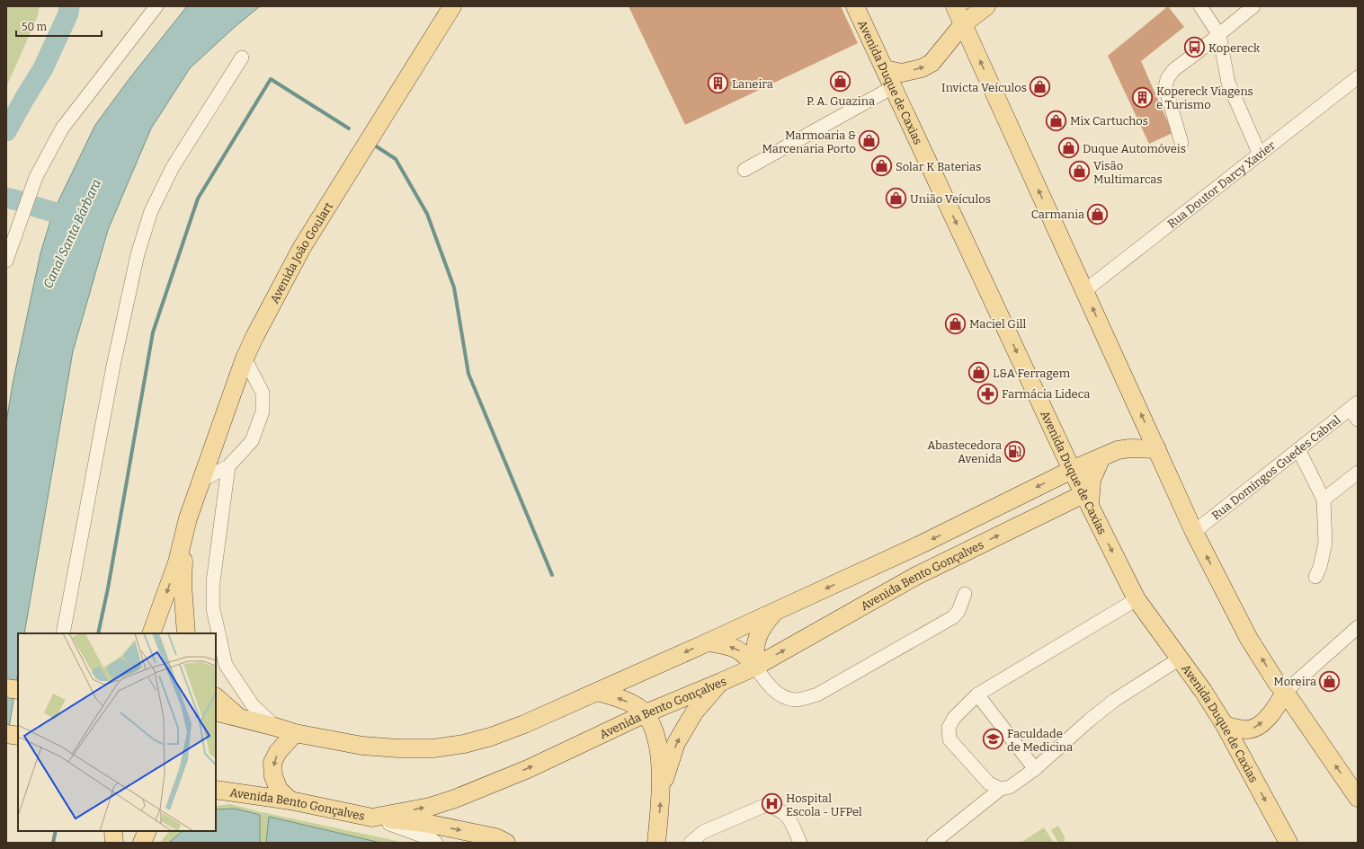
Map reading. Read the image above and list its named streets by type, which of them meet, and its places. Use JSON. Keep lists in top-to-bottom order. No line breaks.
{"streets":{"main road":["Avenida Duque de Caxias","Avenida João Goulart","Avenida Bento Gonçalves"],"street":["Rua Doutor Darcy Xavier","Rua Domingos Guedes Cabral"]},"crossings":[["Avenida Duque de Caxias","Avenida Bento Gonçalves"]],"water":["Canal Santa Bárbara"],"places":{"bus stop":["Kopereck"],"shop":["P. A. Guazina","Invicta Veículos","Mix Cartuchos","Marmoaria & Marcenaria Porto","Duque Automóveis","Solar K Baterias","Visão Multimarcas","União Veículos","Carmania","Maciel Gill","L&A Ferragem","Moreira"],"building":["Laneira","Kopereck Viagens e Turismo"],"pharmacy":["Farmácia Lideca"],"fuel station":["Abastecedora Avenida"],"school or university":["Faculdade de Medicina"],"hospital":["Hospital Escola - UFPel"]},"scale_bar":"50 m"}
